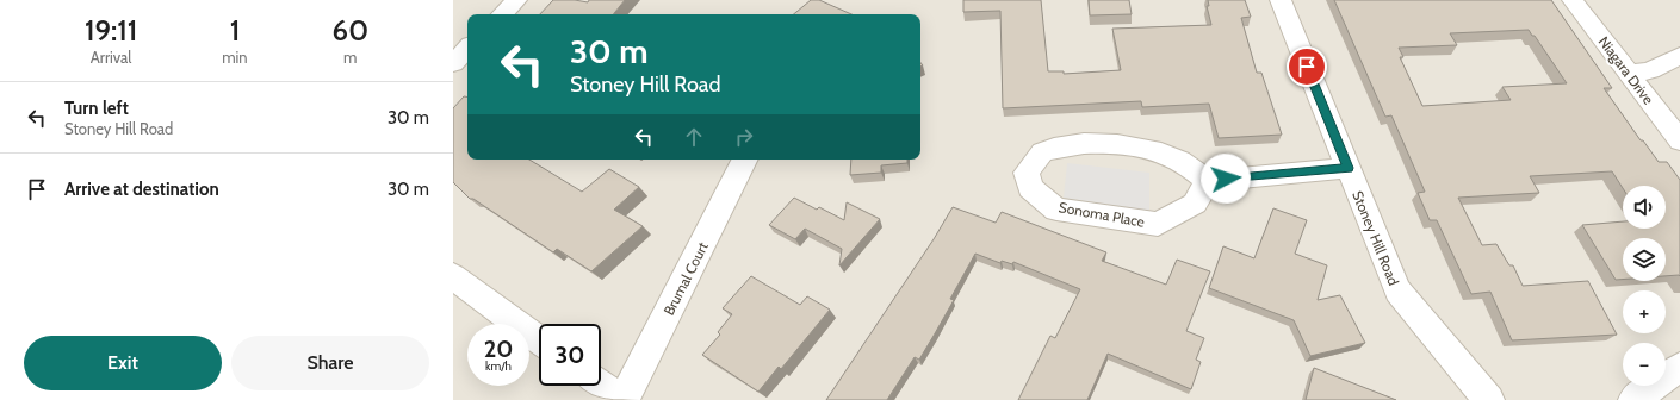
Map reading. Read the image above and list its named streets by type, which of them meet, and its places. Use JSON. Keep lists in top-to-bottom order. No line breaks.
{"streets":{"street":["Niagara Drive","Sonoma Place","Stoney Hill Road","Brumal Court"]},"page":{"eta":["19:11","Arrival","1","min","60","m"],"turn":["30 m","Stoney Hill Road"],"list":[{"name":"Turn left","note":"Stoney Hill Road","value":"30 m"},{"name":"Arrive at destination","value":"30 m"}],"map_buttons":["+","−"],"speed":"20 km/h","limit":"30","buttons":["Exit","Share"]}}
